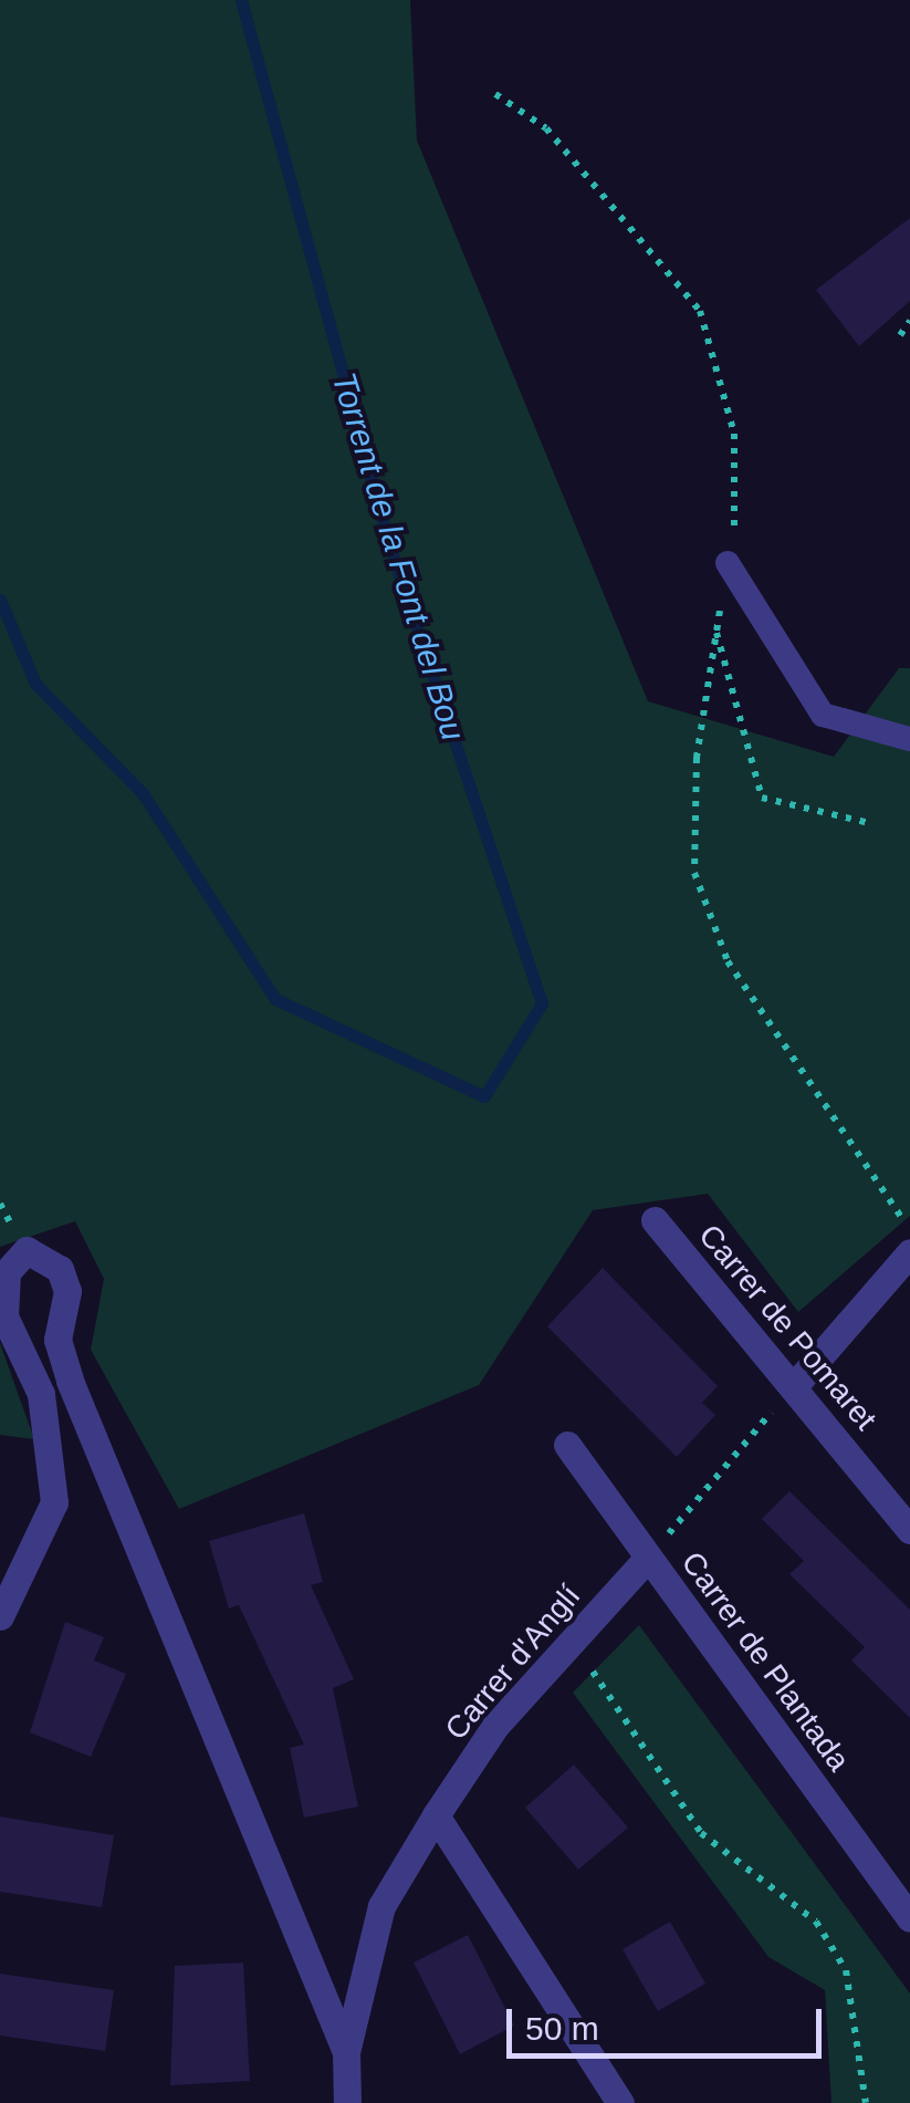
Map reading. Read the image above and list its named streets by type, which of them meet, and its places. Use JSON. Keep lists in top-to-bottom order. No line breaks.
{"streets":{"street":["Carrer de Pomaret","Carrer de Plantada","Carrer d'Anglí"]},"crossings":[["Carrer de Plantada","Carrer d'Anglí"]],"water":["Torrent de la Font del Bou"],"scale_bar":"50 m"}
